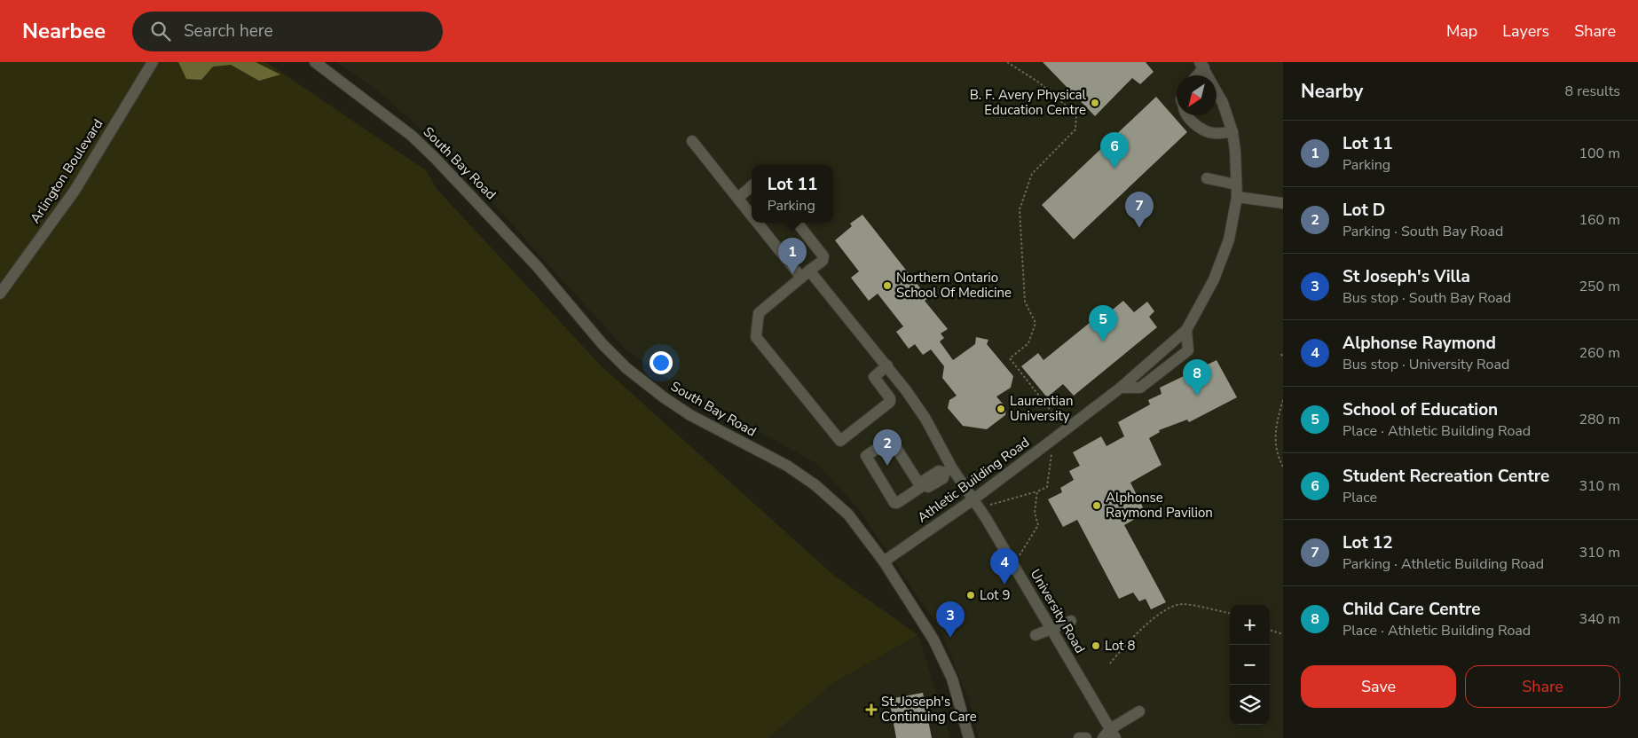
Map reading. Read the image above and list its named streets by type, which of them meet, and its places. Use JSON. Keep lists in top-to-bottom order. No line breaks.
{"streets":{"street":["South Bay Road","Arlington Boulevard","Athletic Building Road","University Road"]},"crossings":[["South Bay Road","Athletic Building Road"],["Athletic Building Road","University Road"]],"places":{"other":["B. F. Avery Physical Education Centre","Northern Ontario School Of Medicine","Laurentian University","Alphonse Raymond Pavilion","Lot 9","Lot 8"],"health":["St. Joseph's Continuing Care"]},"north":"bottom left","page":{"header":"Nearbee","search":"Search here","nav":["Map","Layers","Share"],"heading":["Nearby","8 results"],"list":[{"mark":"1","name":"Lot 11","note":"Parking","value":"100 m"},{"mark":"2","name":"Lot D","note":"Parking · South Bay Road","value":"160 m"},{"mark":"3","name":"St Joseph's Villa","note":"Bus stop · South Bay Road","value":"250 m"},{"mark":"4","name":"Alphonse Raymond","note":"Bus stop · University Road","value":"260 m"},{"mark":"5","name":"School of Education","note":"Place · Athletic Building Road","value":"280 m"},{"mark":"6","name":"Student Recreation Centre","note":"Place","value":"310 m"},{"mark":"7","name":"Lot 12","note":"Parking · Athletic Building Road","value":"310 m"},{"mark":"8","name":"Child Care Centre","note":"Place · Athletic Building Road","value":"340 m"}],"pins":["6","7","1","5","8","2","4","3"],"popup":["Lot 11","Parking"],"map_buttons":["+","−"],"buttons":["Save","Share"]}}
